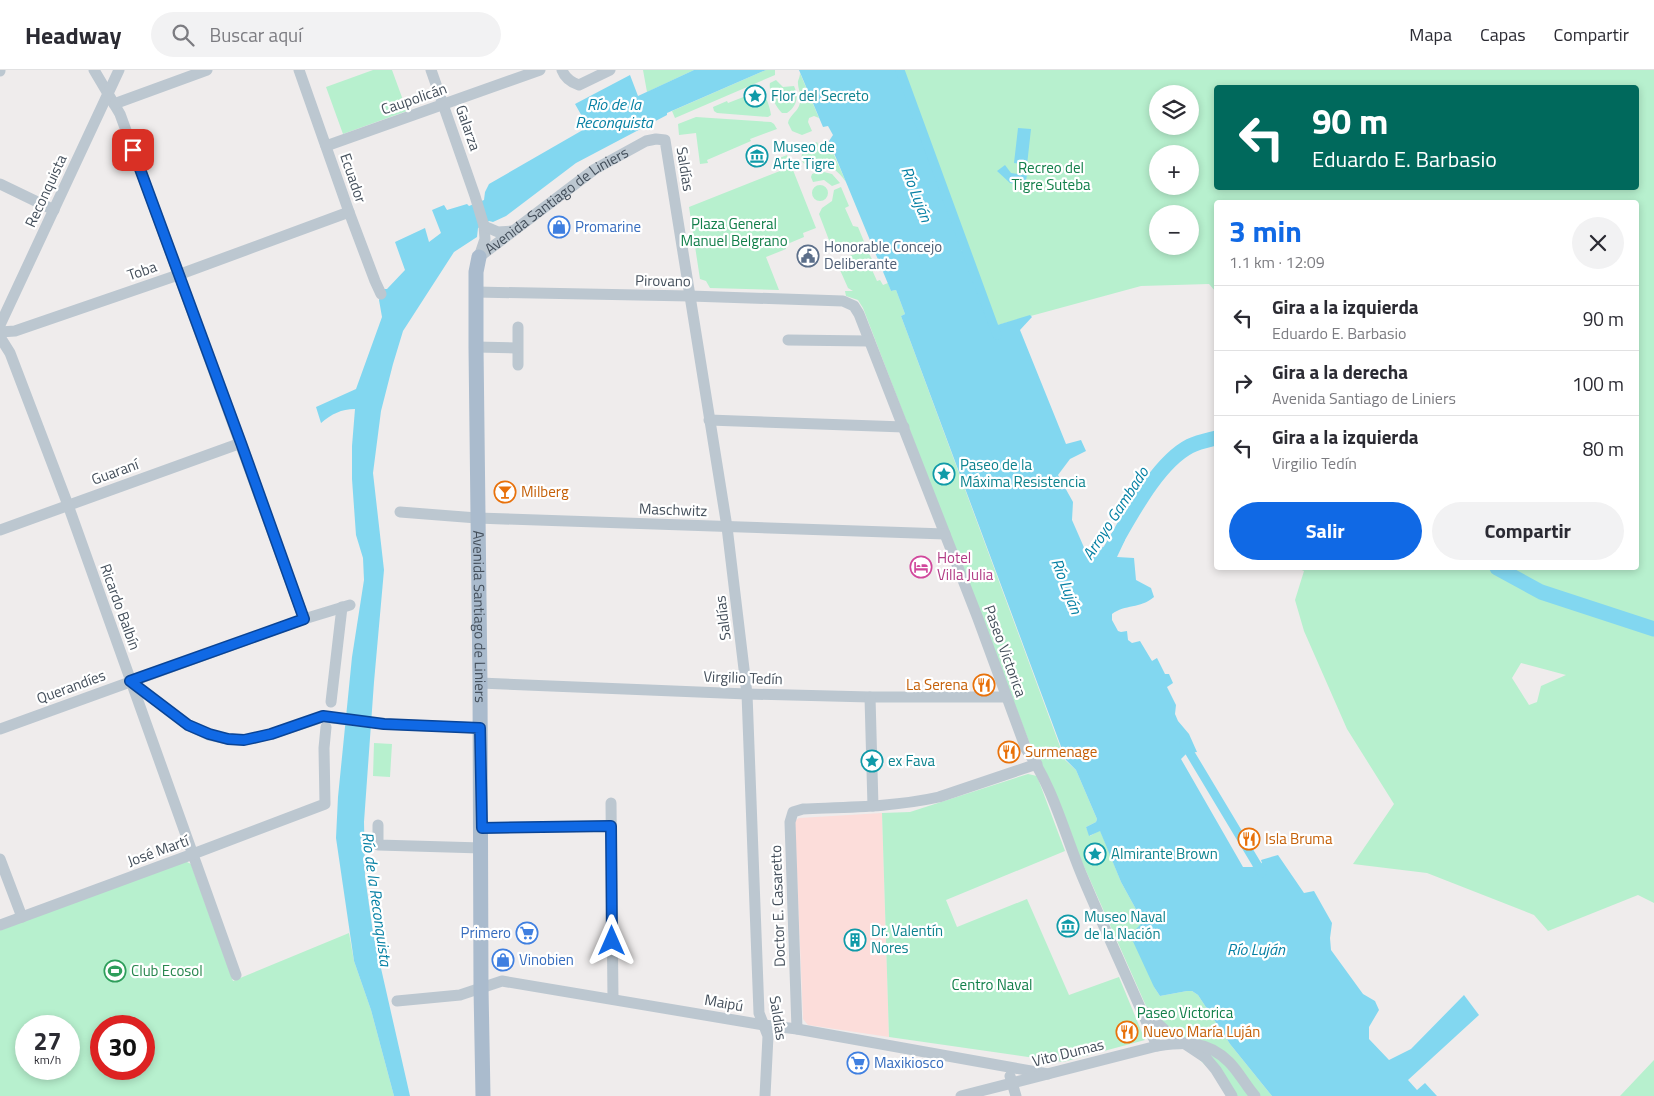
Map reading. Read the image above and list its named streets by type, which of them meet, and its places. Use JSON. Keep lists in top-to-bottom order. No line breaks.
{"streets":{"main road":["Avenida Santiago de Liniers"],"street":["Caupolicán","Galarza","Saldías","Ecuador","Reconquista","Toba","Pirovano","Guaraní","Maschwitz","Ricardo Balbín","Paseo Victorica","Virgilio Tedín","Querandíes","José Martí","Doctor E. Casaretto","Maipú","Vito Dumas"]},"crossings":[["Caupolicán","Galarza"],["Caupolicán","Ecuador"],["Galarza","Avenida Santiago de Liniers"],["Saldías","Avenida Santiago de Liniers"],["Saldías","Pirovano"],["Saldías","Maschwitz"],["Saldías","Virgilio Tedín"],["Saldías","Maipú"],["Ecuador","Toba"],["Avenida Santiago de Liniers","Pirovano"],["Avenida Santiago de Liniers","Maschwitz"],["Avenida Santiago de Liniers","Virgilio Tedín"],["Avenida Santiago de Liniers","Maipú"],["Pirovano","Paseo Victorica"],["Guaraní","Ricardo Balbín"],["Maschwitz","Paseo Victorica"],["Ricardo Balbín","Querandíes"],["Ricardo Balbín","José Martí"],["Paseo Victorica","Virgilio Tedín"],["Paseo Victorica","Vito Dumas"],["Doctor E. Casaretto","Maipú"],["Maipú","Vito Dumas"]],"water":["Río de la Reconquista","Río Luján","Arroyo Gambado"],"parks":["Recreo del Tigre Suteba","Plaza General Manuel Belgrano","Centro Naval","Paseo Victorica"],"places":{"place":["Flor del Secreto","Paseo de la Máxima Resistencia","ex Fava","Almirante Brown"],"museum":["Museo de Arte Tigre","Museo Naval de la Nación"],"shop":["Promarine","Vinobien"],"public building":["Honorable Concejo Deliberante"],"bar":["Milberg"],"hotel":["Hotel Villa Julia"],"restaurant":["La Serena","Surmenage","Isla Bruma","Nuevo María Luján"],"supermarket":["Primero","Maxikiosco"],"building":["Dr. Valentín Nores"],"sports":["Club Ecosol"]},"page":{"header":"Headway","search":"Buscar aquí","nav":["Mapa","Capas","Compartir"],"map_buttons":["+","−"],"turn":["90 m","Eduardo E. Barbasio"],"heading":["3 min","1.1 km · 12:09"],"list":[{"name":"Gira a la izquierda","note":"Eduardo E. Barbasio","value":"90 m"},{"name":"Gira a la derecha","note":"Avenida Santiago de Liniers","value":"100 m"},{"name":"Gira a la izquierda","note":"Virgilio Tedín","value":"80 m"}],"buttons":["Salir","Compartir"],"speed":"27 km/h","limit":"30"}}
